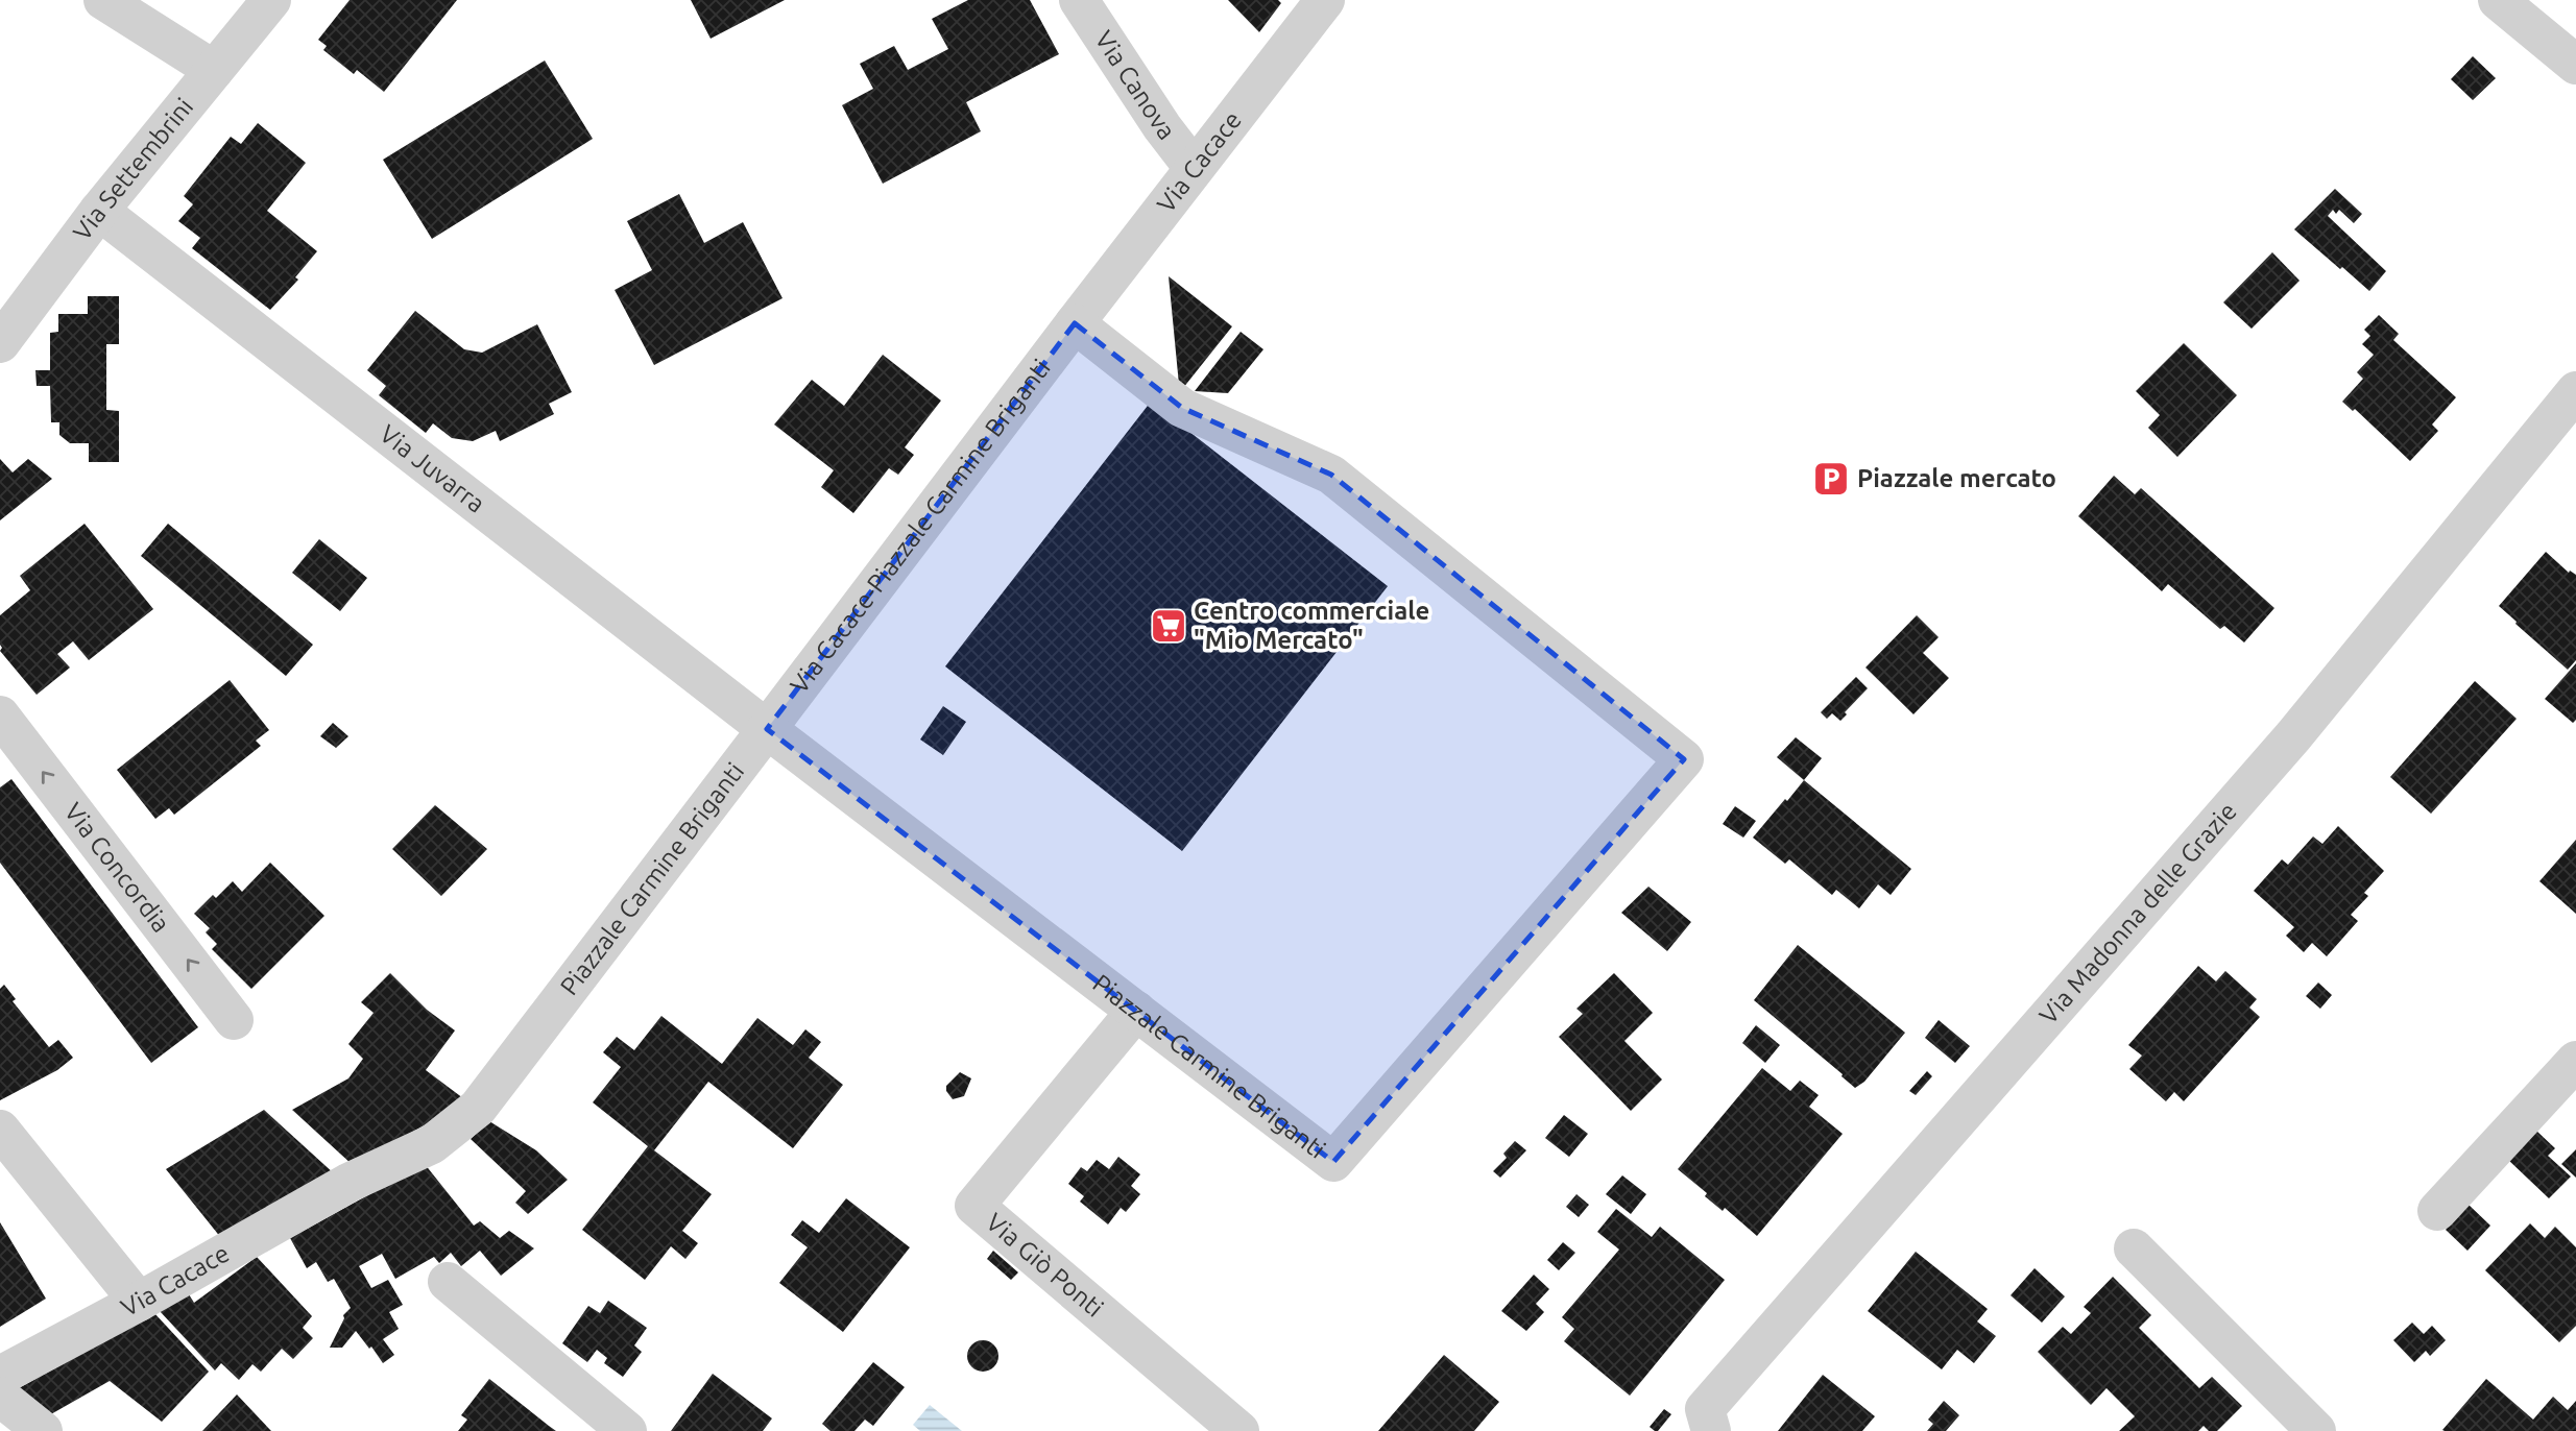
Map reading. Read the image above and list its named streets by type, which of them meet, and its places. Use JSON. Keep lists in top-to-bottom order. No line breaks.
{"streets":{"street":["Via Canova","Via Cacace","Via Settembrini","Via Juvarra","Via Cacace-Piazzale Carmine Briganti","Via Concordia","Piazzale Carmine Briganti","Via Madonna delle Grazie","Via Giò Ponti"]},"crossings":[["Via Canova","Via Cacace"],["Via Cacace","Via Cacace-Piazzale Carmine Briganti"],["Via Cacace","Piazzale Carmine Briganti"],["Via Settembrini","Via Juvarra"],["Via Juvarra","Via Cacace-Piazzale Carmine Briganti"],["Via Juvarra","Piazzale Carmine Briganti"],["Via Cacace-Piazzale Carmine Briganti","Piazzale Carmine Briganti"],["Piazzale Carmine Briganti","Via Giò Ponti"]],"one_way":["Via Concordia"],"places":{"parking":["Piazzale mercato"],"supermarket":["Centro commerciale \"Mio Mercato\""]}}
